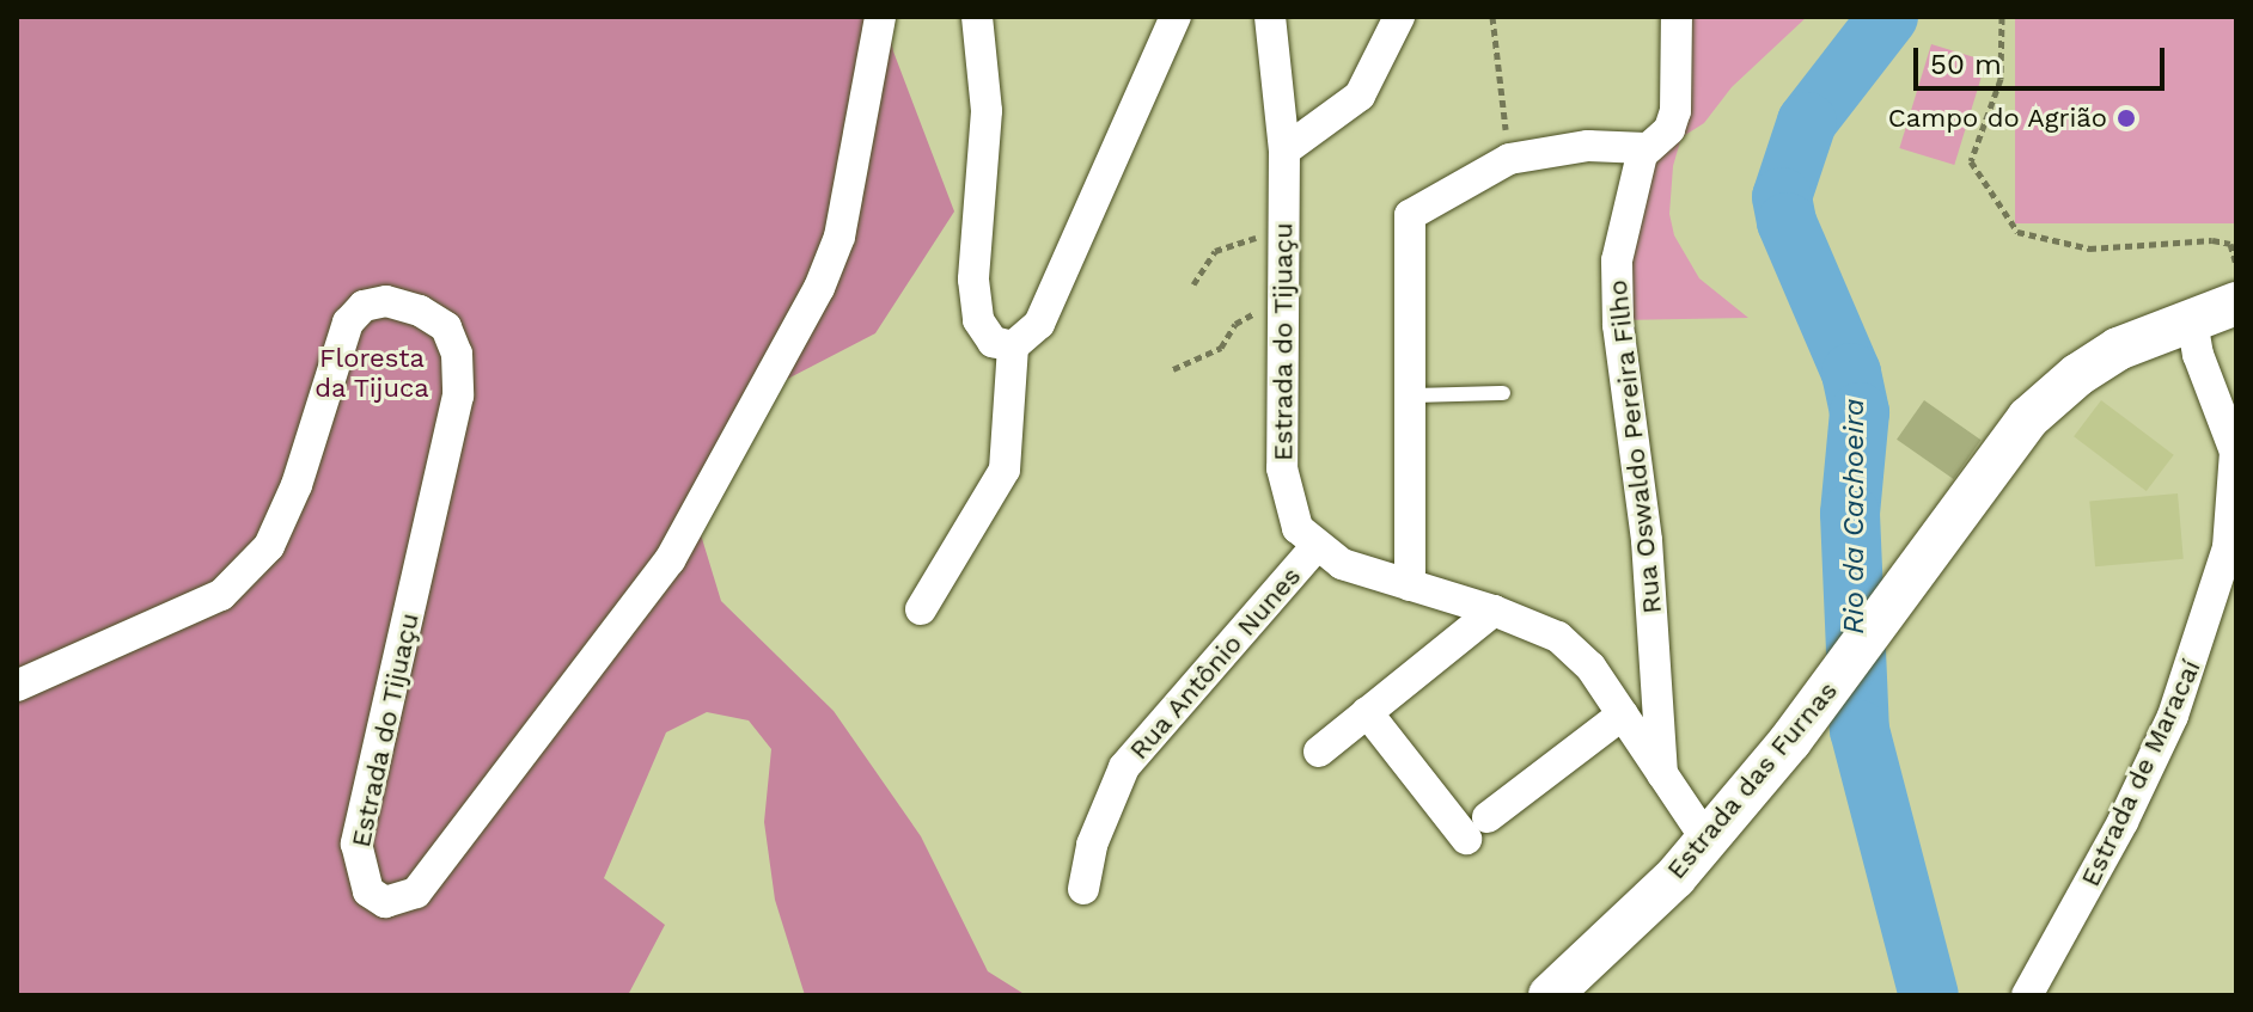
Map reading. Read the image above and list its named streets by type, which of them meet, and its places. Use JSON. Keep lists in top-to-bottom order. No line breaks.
{"streets":{"main road":["Estrada das Furnas"],"street":["Estrada do Tijuaçu","Rua Oswaldo Pereira Filho","Rua Antônio Nunes","Estrada de Maracaí"]},"crossings":[["Estrada do Tijuaçu","Rua Antônio Nunes"],["Estrada de Maracaí","Estrada das Furnas"]],"water":["Rio da Cachoeira"],"parks":["Floresta da Tijuca"],"places":["Campo do Agrião"],"scale_bar":"50 m"}
